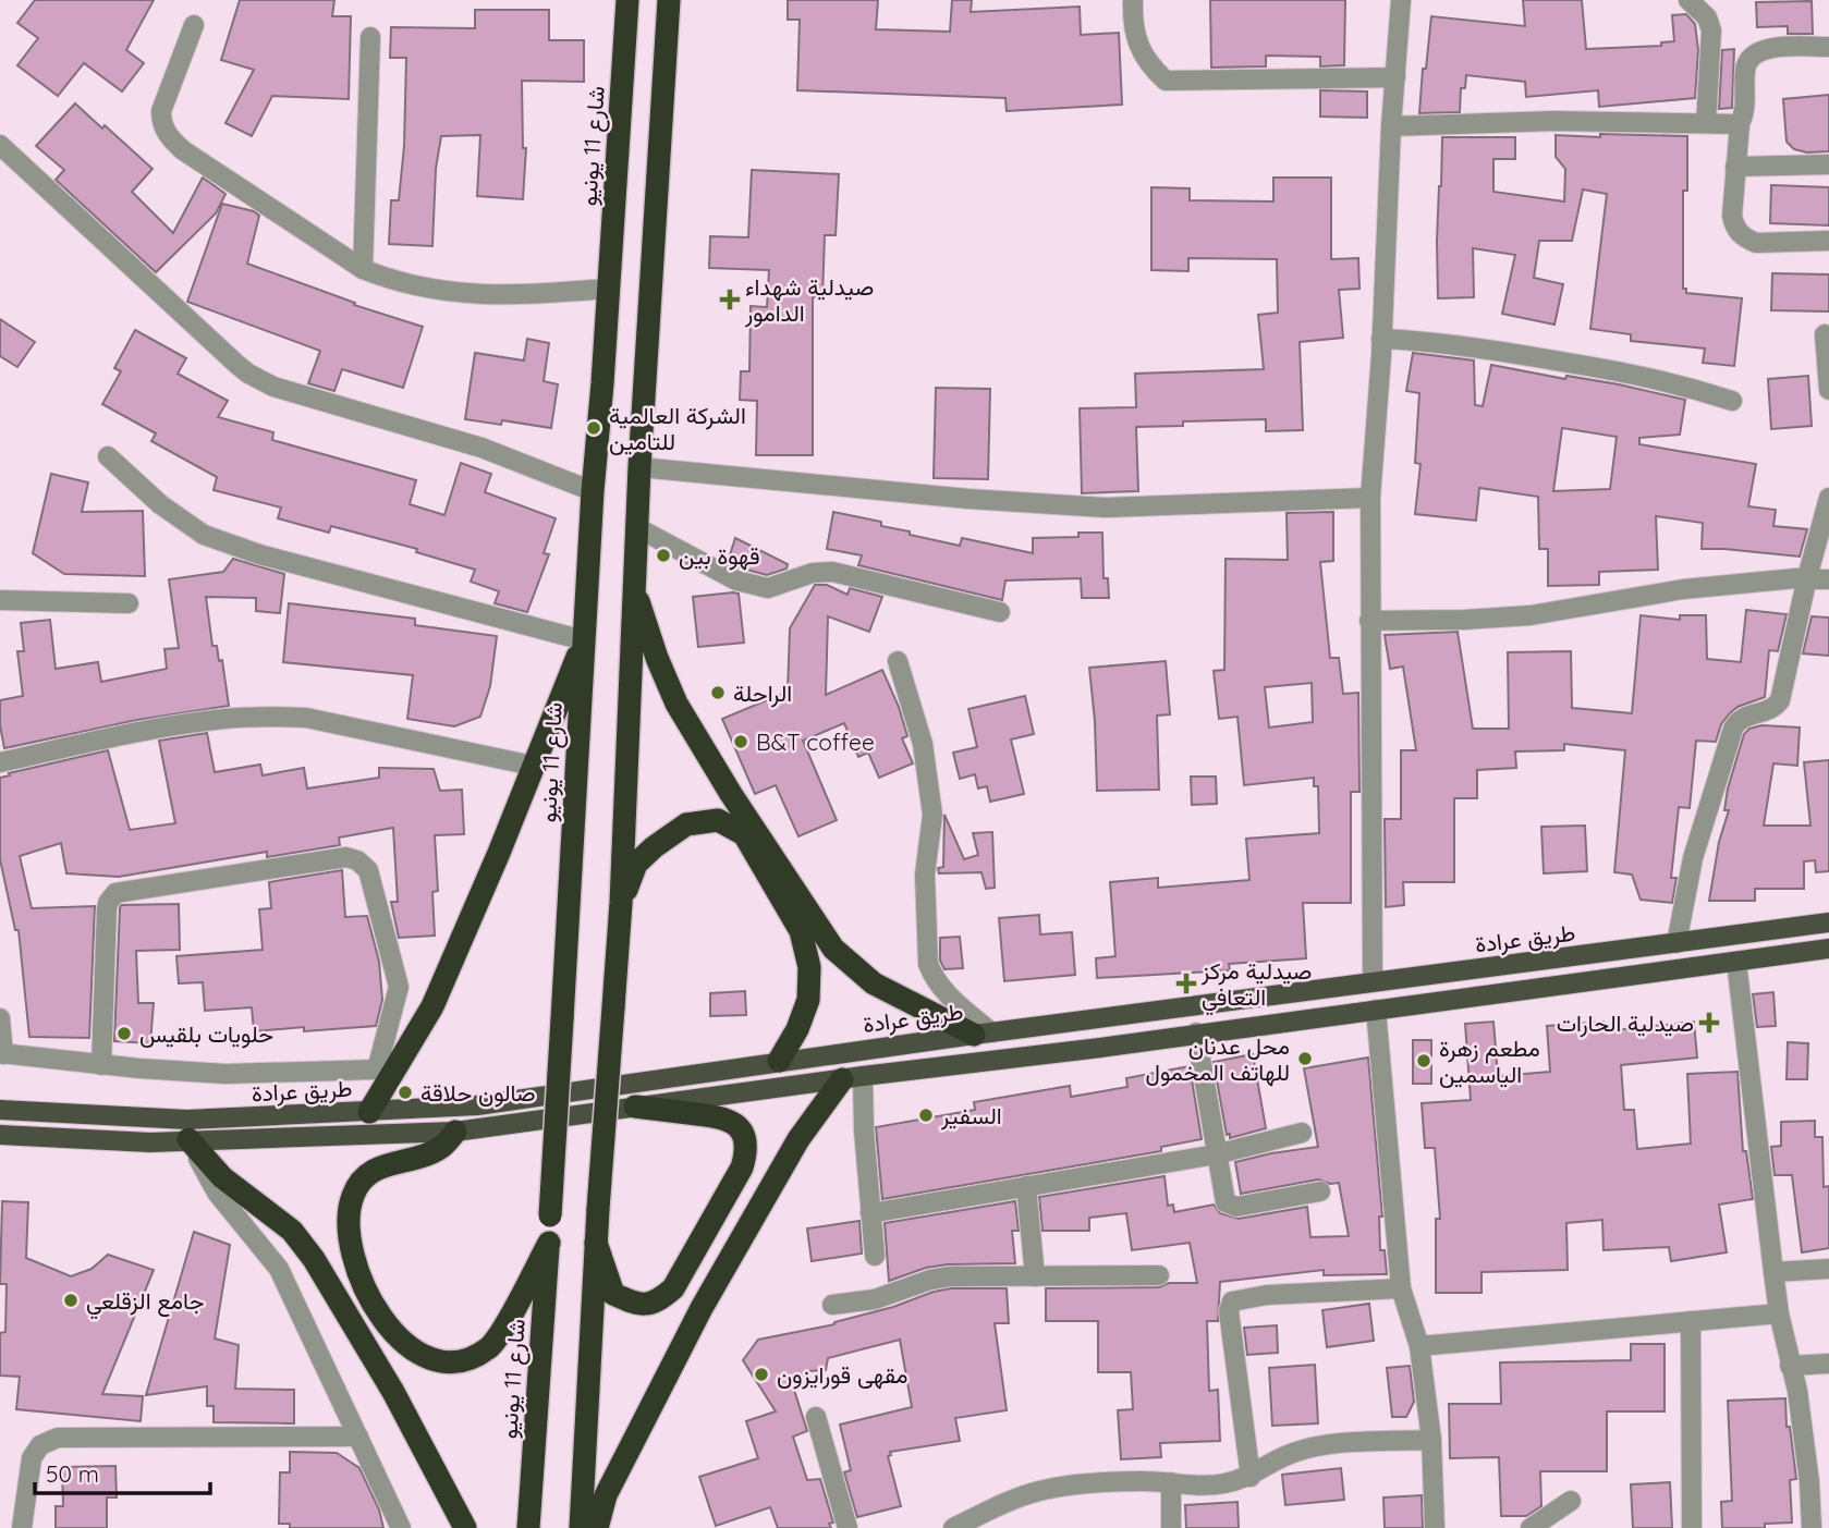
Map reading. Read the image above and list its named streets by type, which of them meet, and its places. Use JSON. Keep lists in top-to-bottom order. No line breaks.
{"streets":{"highway":["شارع 11 يونيو"],"main road":["طريق عرادة"]},"places":{"health":["صيدلية شهداء الدامور","صيدلية مركز التعافي","صيدلية الحارات"],"other":["الشركة العالمية للتامين","قهوة بين","الراحلة","B&T coffee","حلويات بلقيس","محل عدنان للهاتف المخمول","مطعم زهرة الياسمين","صالون حلاقة","السفير","جامع الزقلعي","مقهى قورايزون"]},"scale_bar":"50 m"}
